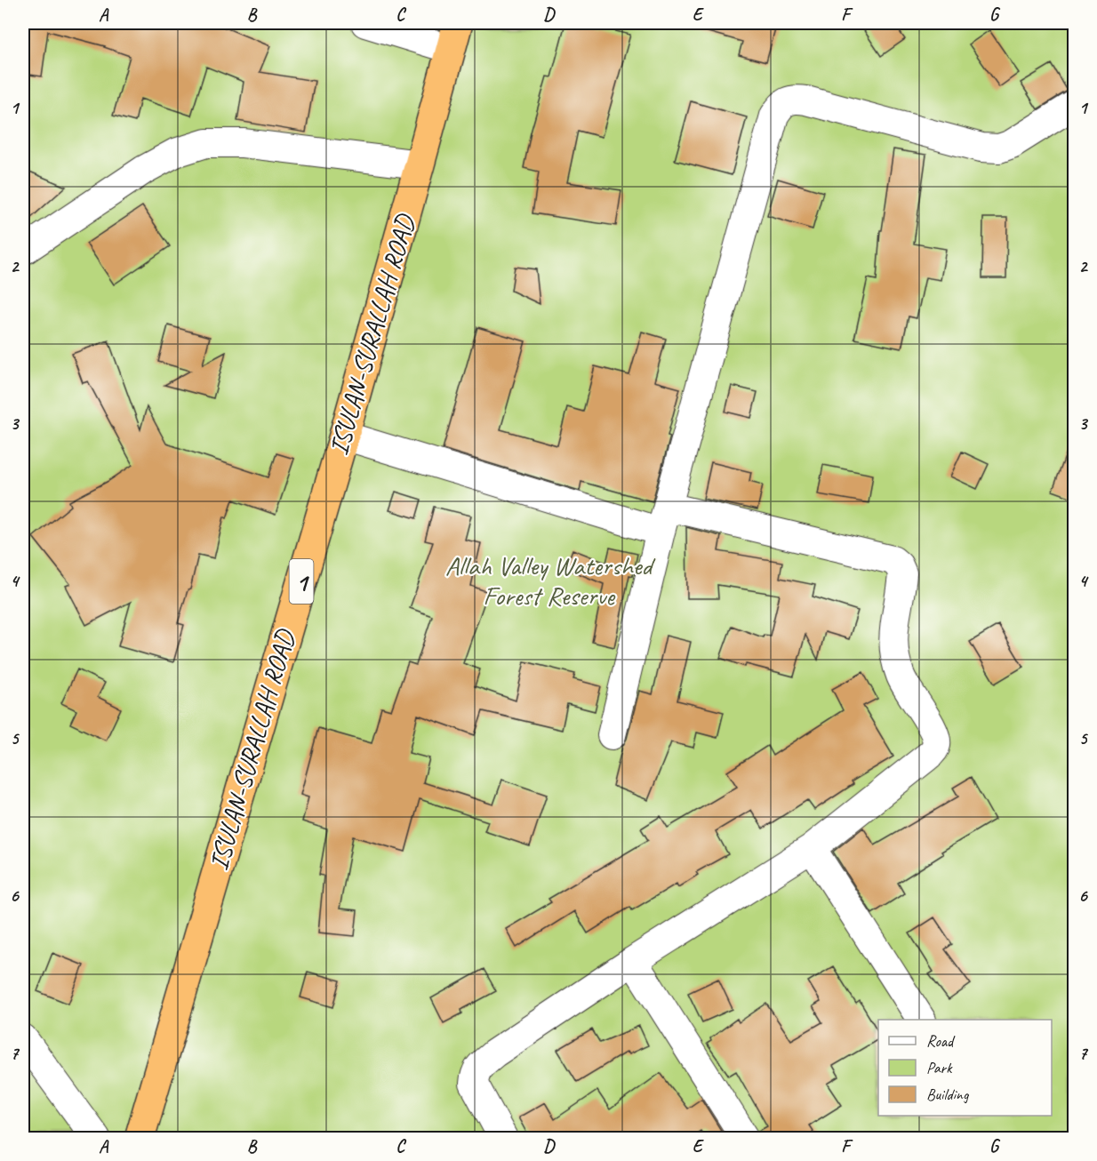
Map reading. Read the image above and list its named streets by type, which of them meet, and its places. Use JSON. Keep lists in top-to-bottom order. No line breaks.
{"streets":{"highway":["ISULAN-SURALLAH ROAD","1"]},"parks":["Allah Valley Watershed Forest Reserve"],"legend":["Road","Park","Building"],"grid":{"columns":["A","B","C","D","E","F","G"],"rows":["1","2","3","4","5","6","7"]}}
